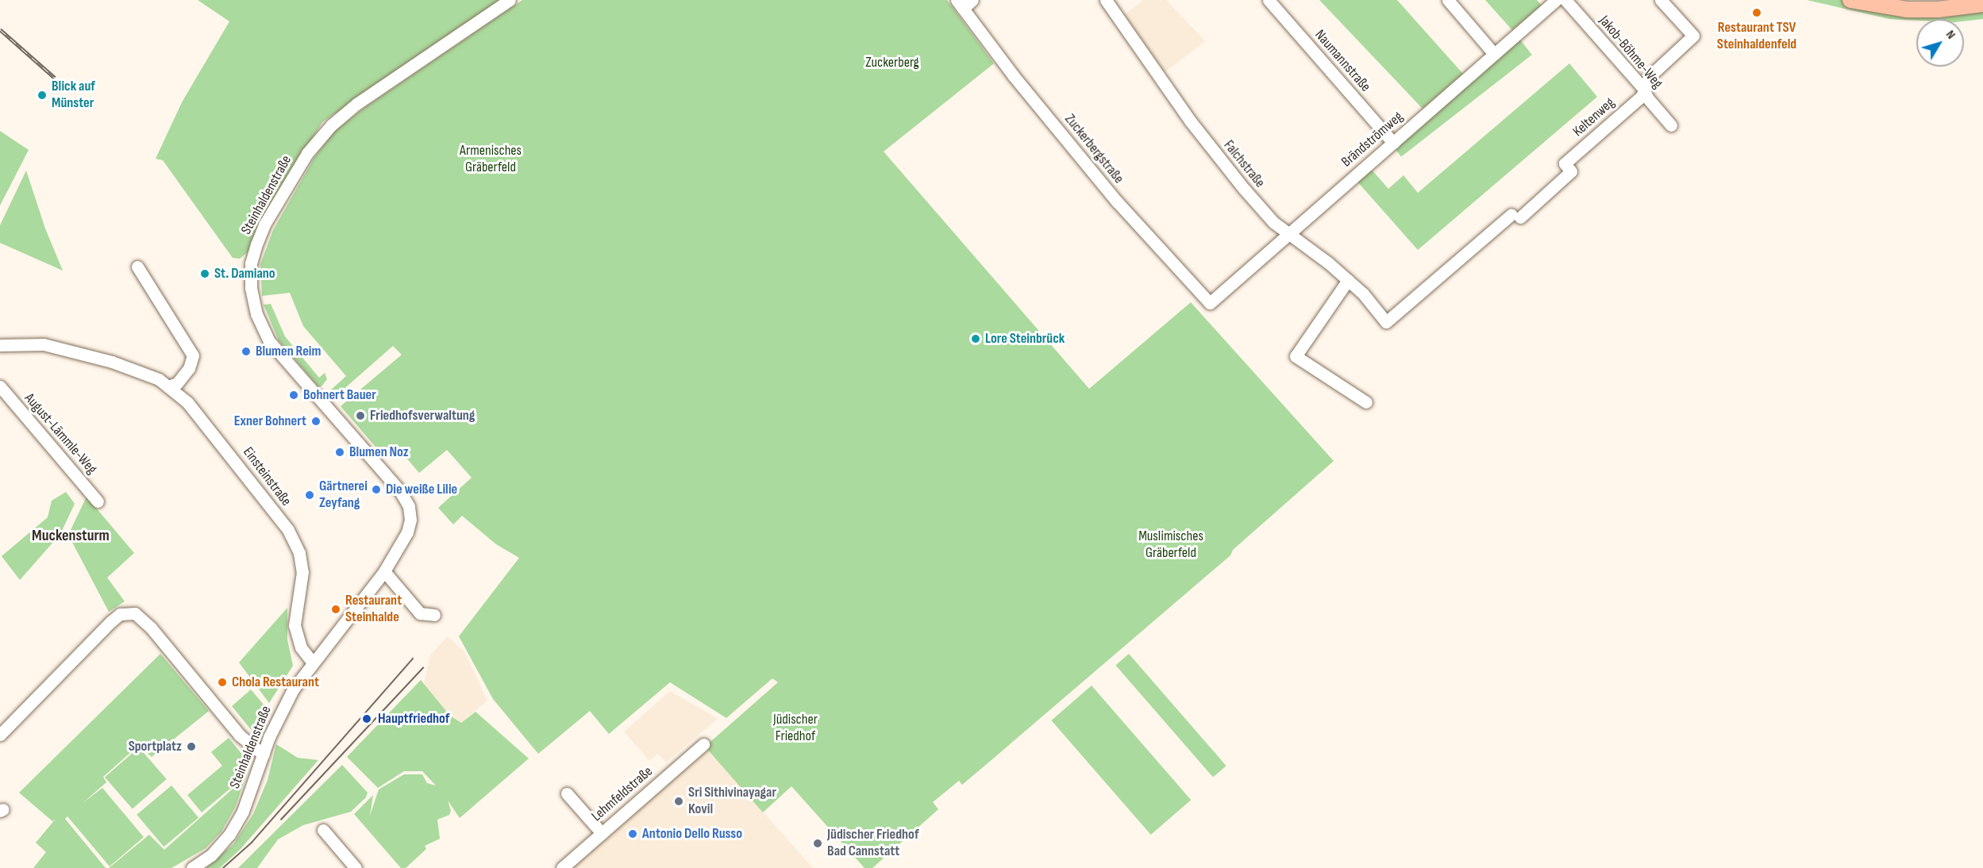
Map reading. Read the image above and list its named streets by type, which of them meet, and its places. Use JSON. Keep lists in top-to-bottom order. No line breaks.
{"streets":{"street":["Jakob-Böhme-Weg","Naumannstraße","Keltenweg","Brändströmweg","Zuckerbergstraße","Falchstraße","Steinhaldenstraße","August-Lämmle-Weg","Einsteinstraße","Lehmfeldstraße"]},"crossings":[["Jakob-Böhme-Weg","Keltenweg"],["Naumannstraße","Brändströmweg"],["Keltenweg","Falchstraße"],["Brändströmweg","Zuckerbergstraße"],["Brändströmweg","Falchstraße"],["Steinhaldenstraße","Einsteinstraße"]],"districts":["Muckensturm"],"parks":["Zuckerberg","Armenisches Gräberfeld","Muslimisches Gräberfeld","Jüdischer Friedhof"],"places":["Restaurant TSV Steinhaldenfeld","Blick auf Münster","St. Damiano","Lore Steinbrück","Blumen Reim","Bohnert Bauer","Friedhofsverwaltung","Exner Bohnert","Blumen Noz","Die weiße Lilie","Gärtnerei Zeyfang","Restaurant Steinhalde","Chola Restaurant","Hauptfriedhof","Sportplatz","Sri Sithivinayagar Kovil","Antonio Dello Russo","Jüdischer Friedhof Bad Cannstatt"],"north":"top right"}
